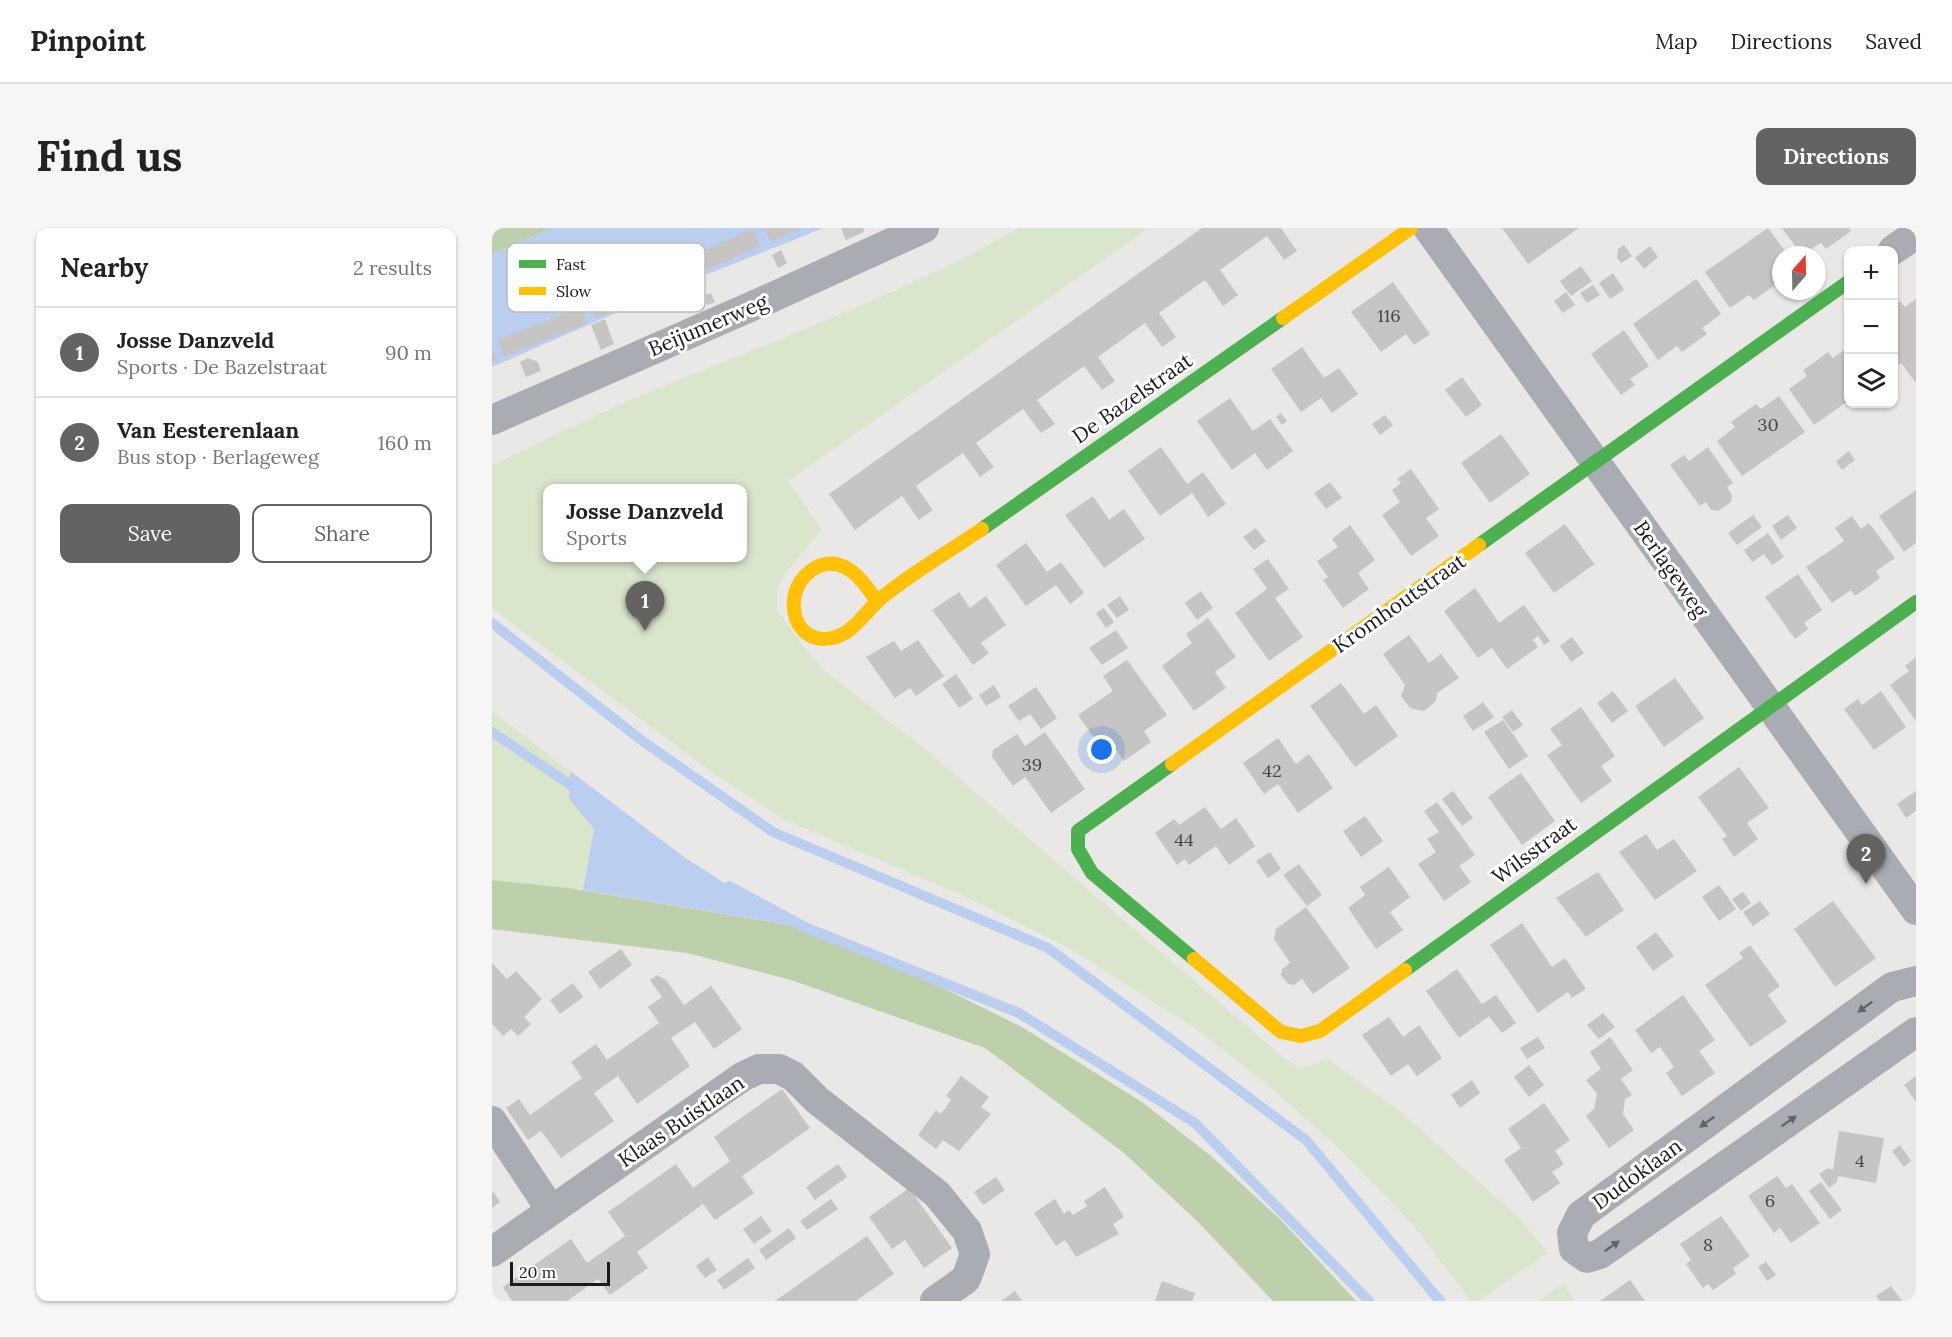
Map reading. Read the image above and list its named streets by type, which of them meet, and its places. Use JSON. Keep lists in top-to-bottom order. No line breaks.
{"streets":{"street":["Beijumerweg","De Bazelstraat","Berlageweg","Kromhoutstraat","Wilsstraat","Klaas Buistlaan","Dudoklaan"]},"crossings":[["Berlageweg","Kromhoutstraat"],["Berlageweg","Wilsstraat"],["Kromhoutstraat","Wilsstraat"]],"house_numbers":["116","30","39","42","44","4","6","8"],"legend":["Fast","Slow"],"scale_bar":"20 m","north":"top","page":{"header":"Pinpoint","nav":["Map","Directions","Saved"],"buttons":["Directions",["Save","Share"]],"title":"Find us","heading":["Nearby","2 results"],"map_buttons":["+","−"],"list":[{"mark":"1","name":"Josse Danzveld","note":"Sports · De Bazelstraat","value":"90 m"},{"mark":"2","name":"Van Eesterenlaan","note":"Bus stop · Berlageweg","value":"160 m"}],"popup":["Josse Danzveld","Sports"],"pins":["1","2"],"scale":"20 m"}}
